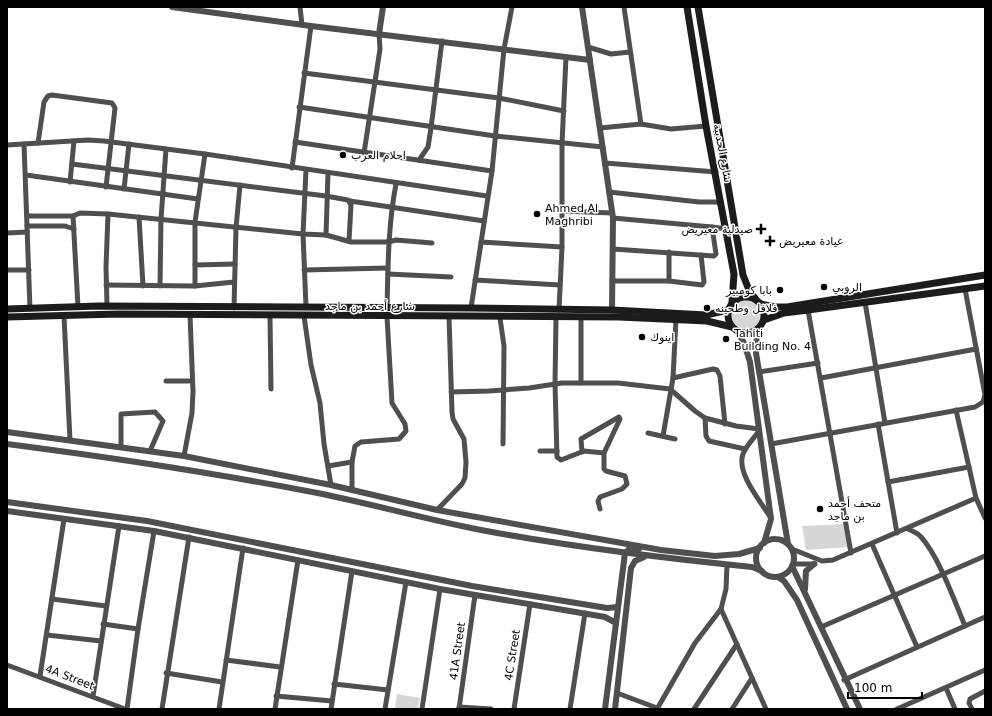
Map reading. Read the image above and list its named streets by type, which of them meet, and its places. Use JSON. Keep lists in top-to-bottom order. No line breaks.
{"streets":{"main road":["شارع الحديبة","شارع أحمد بن ماجد"],"street":["41A Street","4C Street","4A Street"]},"crossings":[["شارع الحديبة","شارع أحمد بن ماجد"]],"places":{"other":["احلام العرب","Ahmed Al Maghribi","الروبي","بابا كومبير","فلافل وطحينه","اينوك","Tahiti Building No. 4","متحف أحمد بن ماجد"],"health":["صيدلية معيريض","عيادة معيريض"]},"scale_bar":"100 m"}
